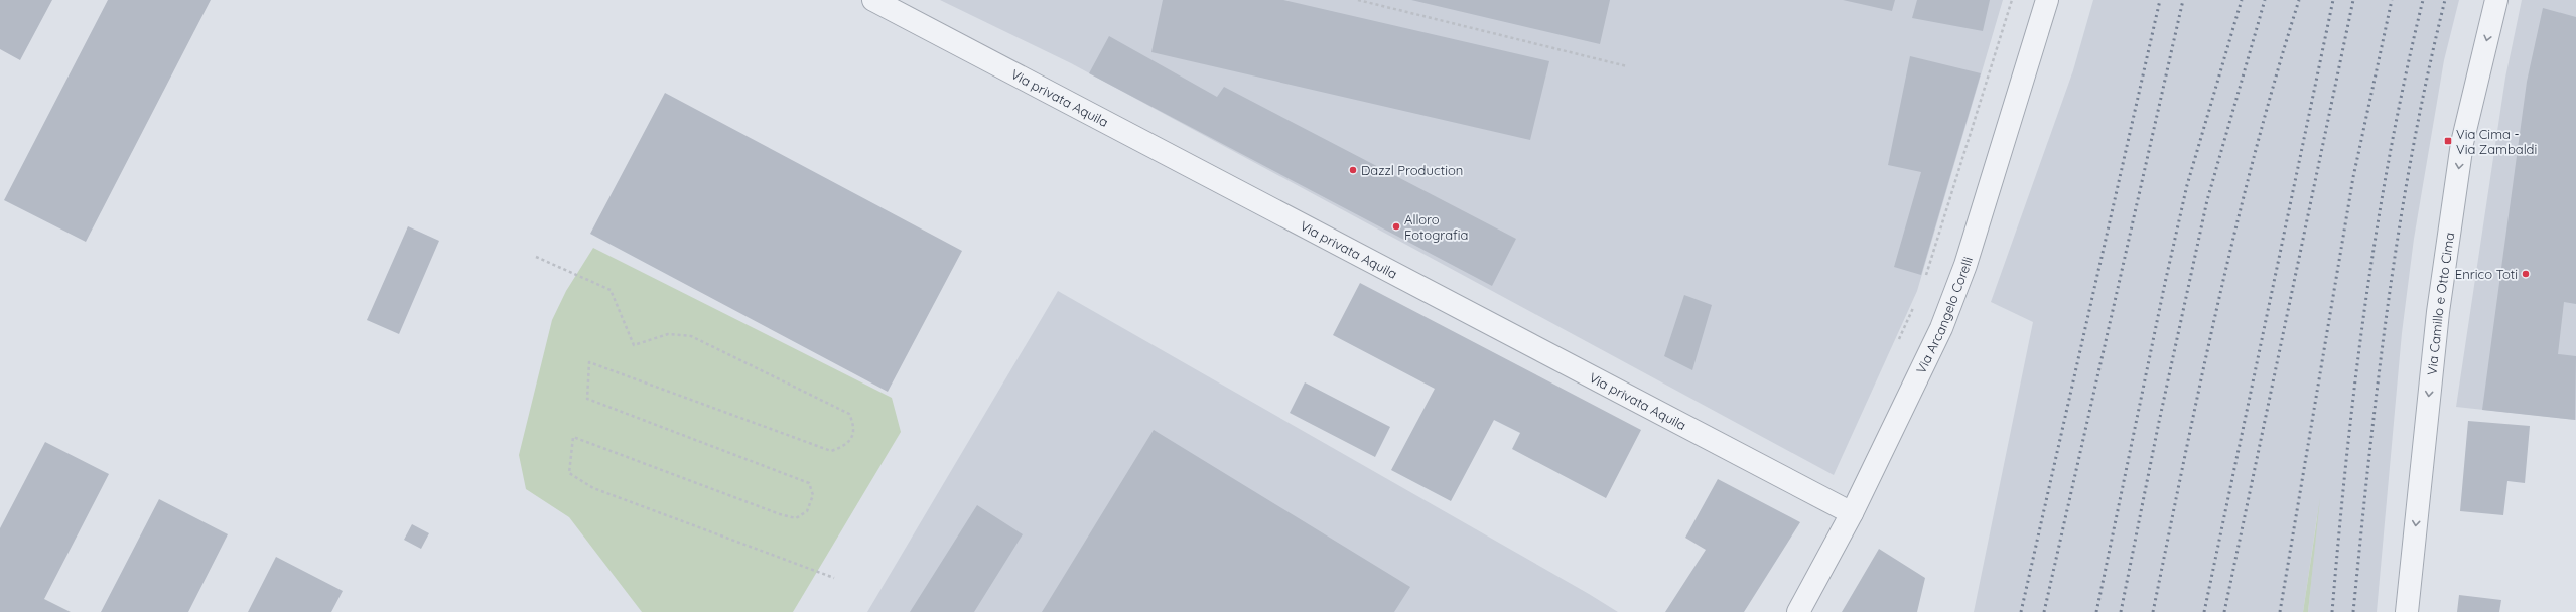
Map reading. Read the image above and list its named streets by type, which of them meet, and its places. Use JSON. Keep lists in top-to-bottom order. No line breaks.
{"streets":{"street":["Via privata Aquila","Via Camillo e Otto Cima","Via Arcangelo Corelli"]},"crossings":[["Via privata Aquila","Via Arcangelo Corelli"]],"one_way":["Via Camillo e Otto Cima"],"places":{"transit":["Via Cima - Via Zambaldi"],"other":["Dazzl Production","Alloro Fotografia","Enrico Toti"]}}
